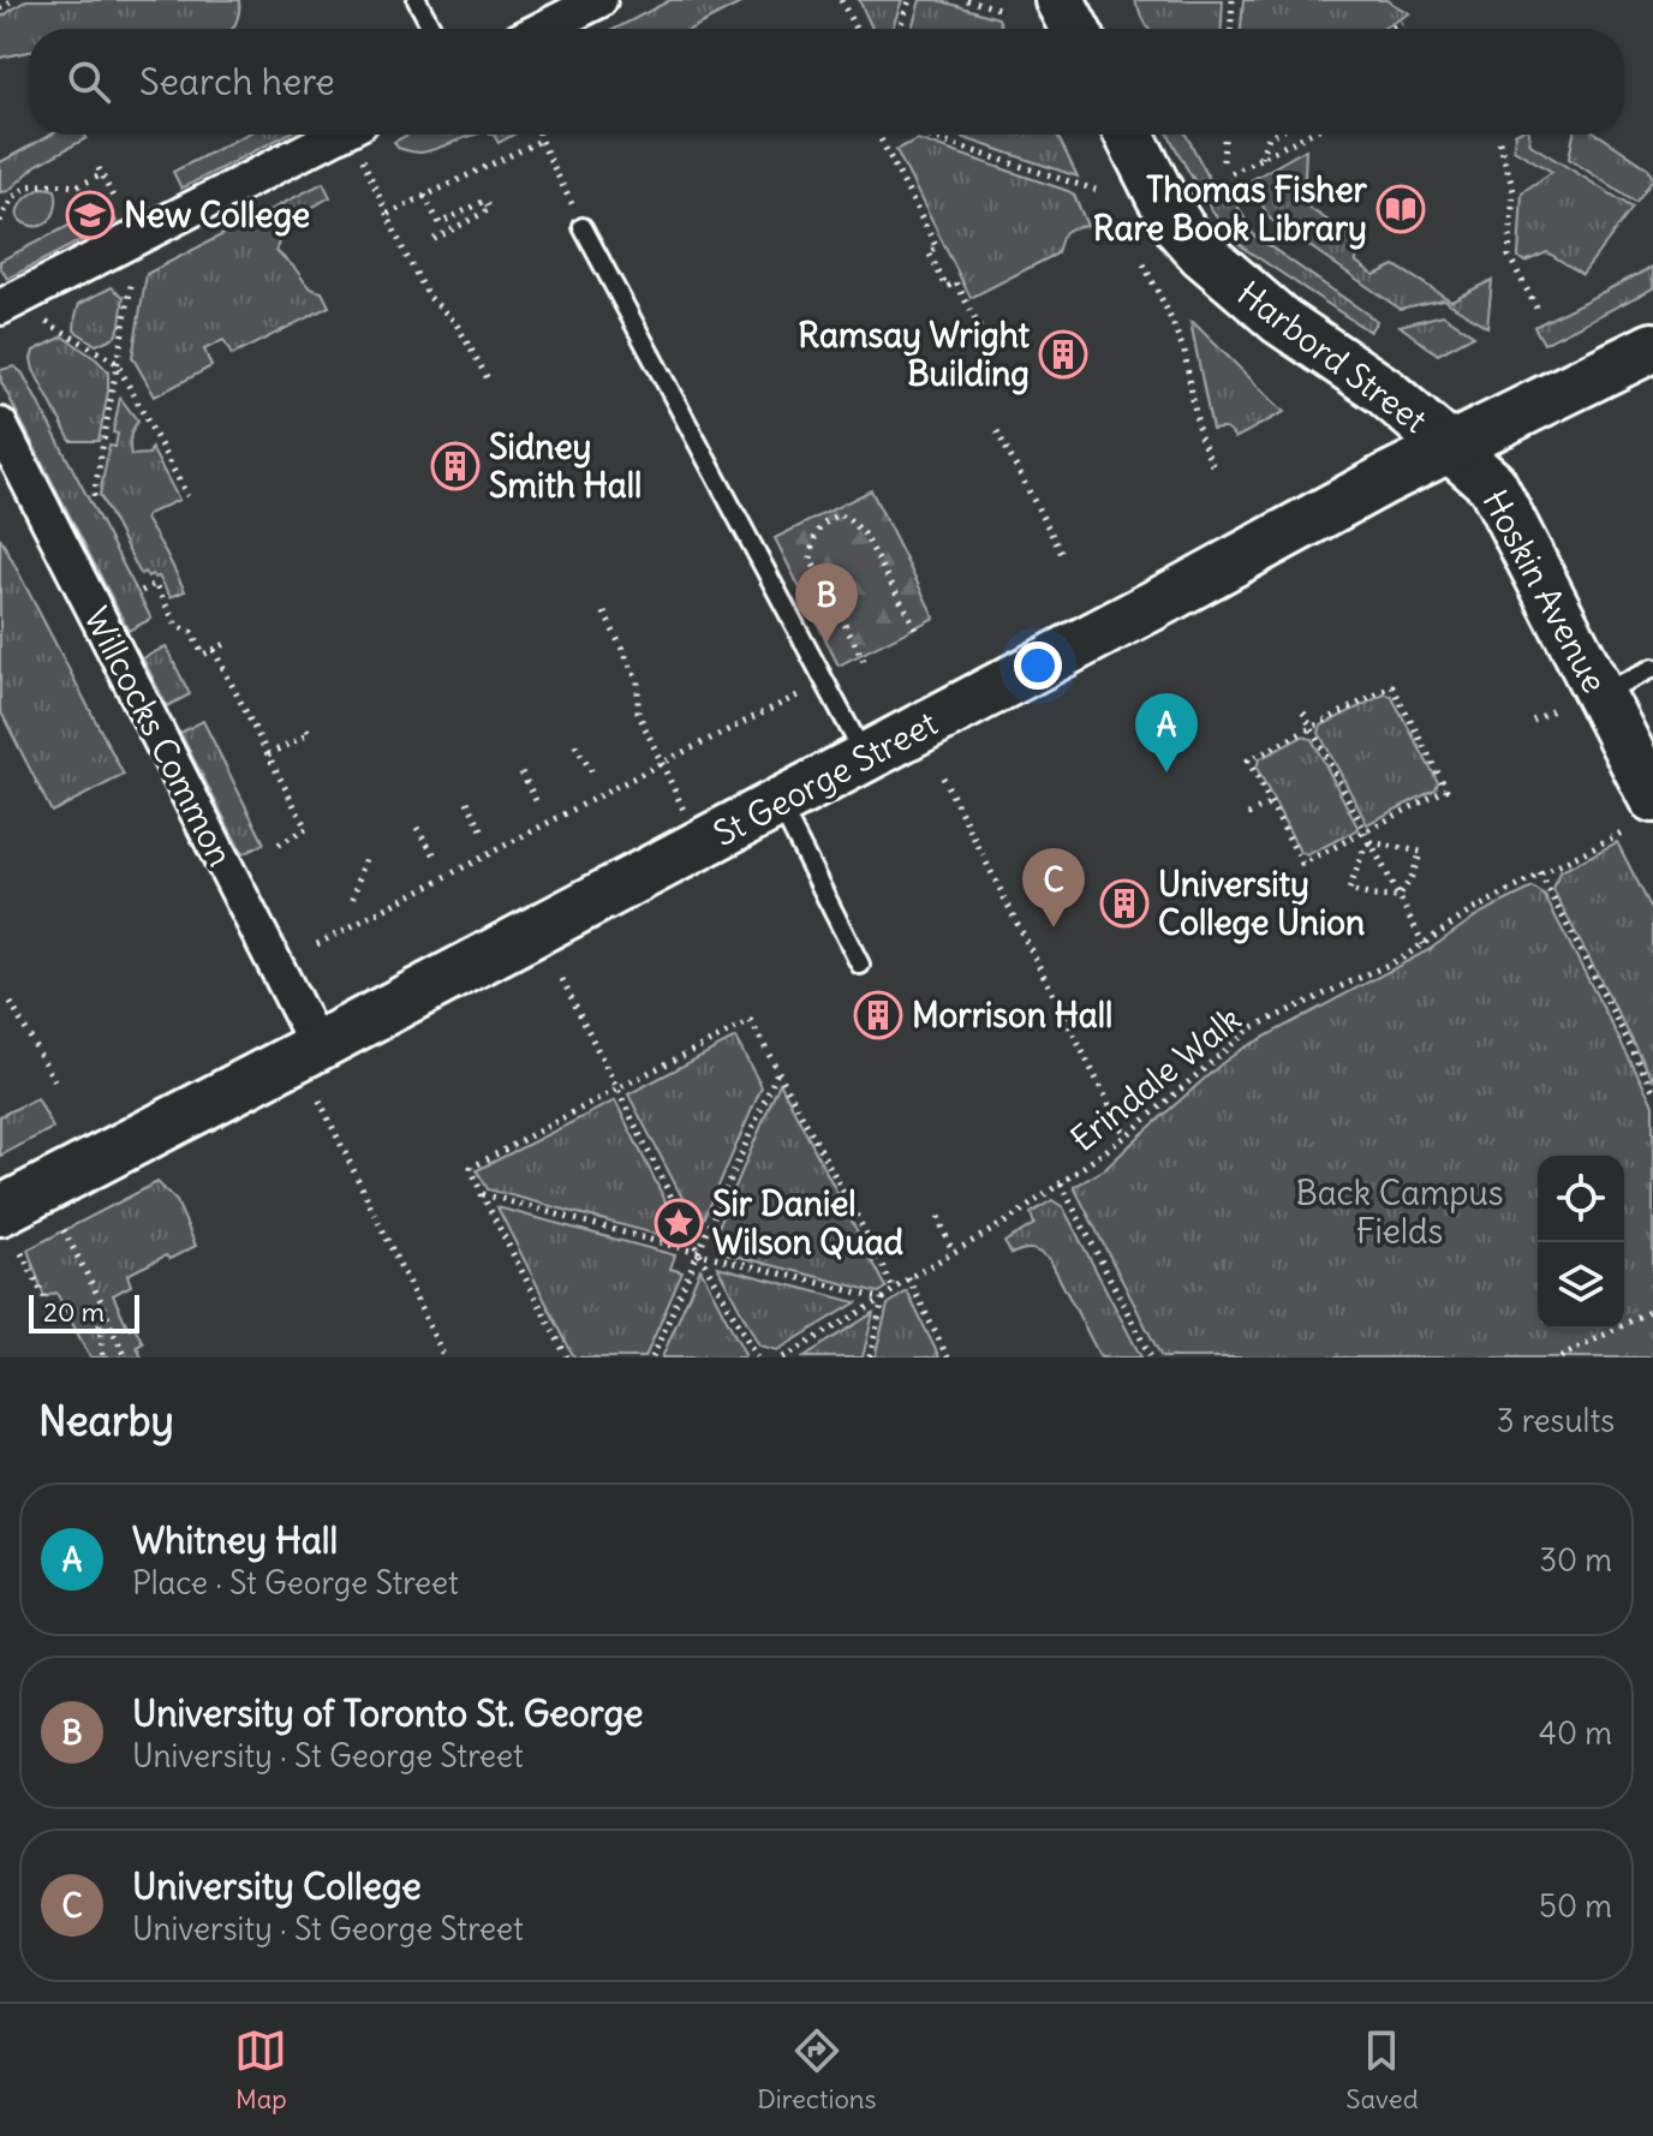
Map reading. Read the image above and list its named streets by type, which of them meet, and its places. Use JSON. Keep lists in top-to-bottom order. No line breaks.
{"streets":{"street":["Harbord Street","Hoskin Avenue","Willcocks Common","St George Street"],"path":["Erindale Walk"]},"crossings":[["Harbord Street","Hoskin Avenue"],["Harbord Street","St George Street"],["Hoskin Avenue","St George Street"],["Willcocks Common","St George Street"]],"parks":["Back Campus Fields"],"places":{"library":["Thomas Fisher Rare Book Library"],"school or university":["New College"],"building":["Ramsay Wright Building","Sidney Smith Hall","University College Union","Morrison Hall"],"place":["Sir Daniel Wilson Quad"]},"scale_bar":"20 m","page":{"search":"Search here","pins":["B","A","C"],"scale":"20 m","heading":["Nearby","3 results"],"list":[{"mark":"A","name":"Whitney Hall","note":"Place · St George Street","value":"30 m"},{"mark":"B","name":"University of Toronto St. George","note":"University · St George Street","value":"40 m"},{"mark":"C","name":"University College","note":"University · St George Street","value":"50 m"}],"nav":["Map","Directions","Saved"]}}
